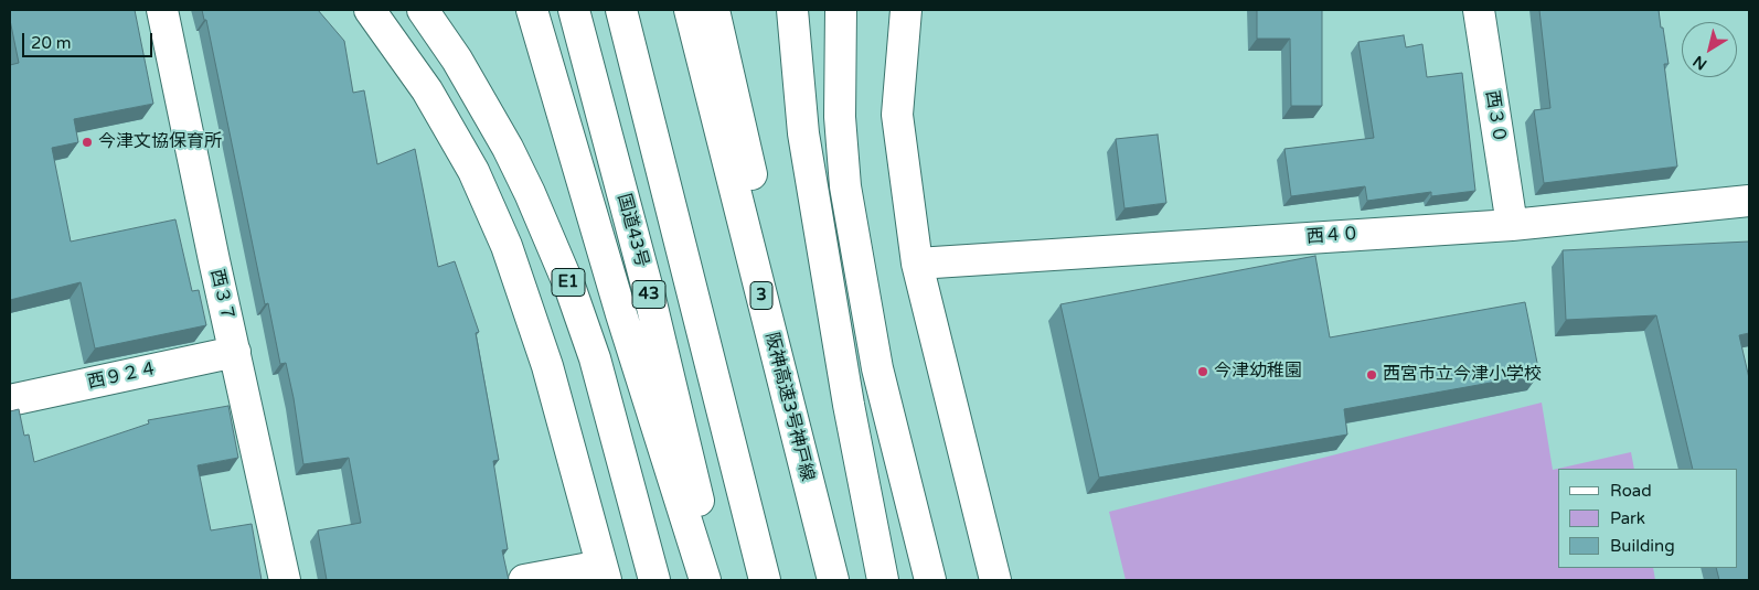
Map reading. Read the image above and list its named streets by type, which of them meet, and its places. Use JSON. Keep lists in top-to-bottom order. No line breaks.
{"streets":{"main road":["西３０","国道43号","西４０","E1","43","西３７","3","西９２４","阪神高速3号神戸線"]},"crossings":[["西３０","西４０"],["西３７","西９２４"]],"places":["今津文協保育所","今津幼稚園","西宮市立今津小学校"],"legend":["Road","Park","Building"],"scale_bar":"20 m","north":"bottom left"}
